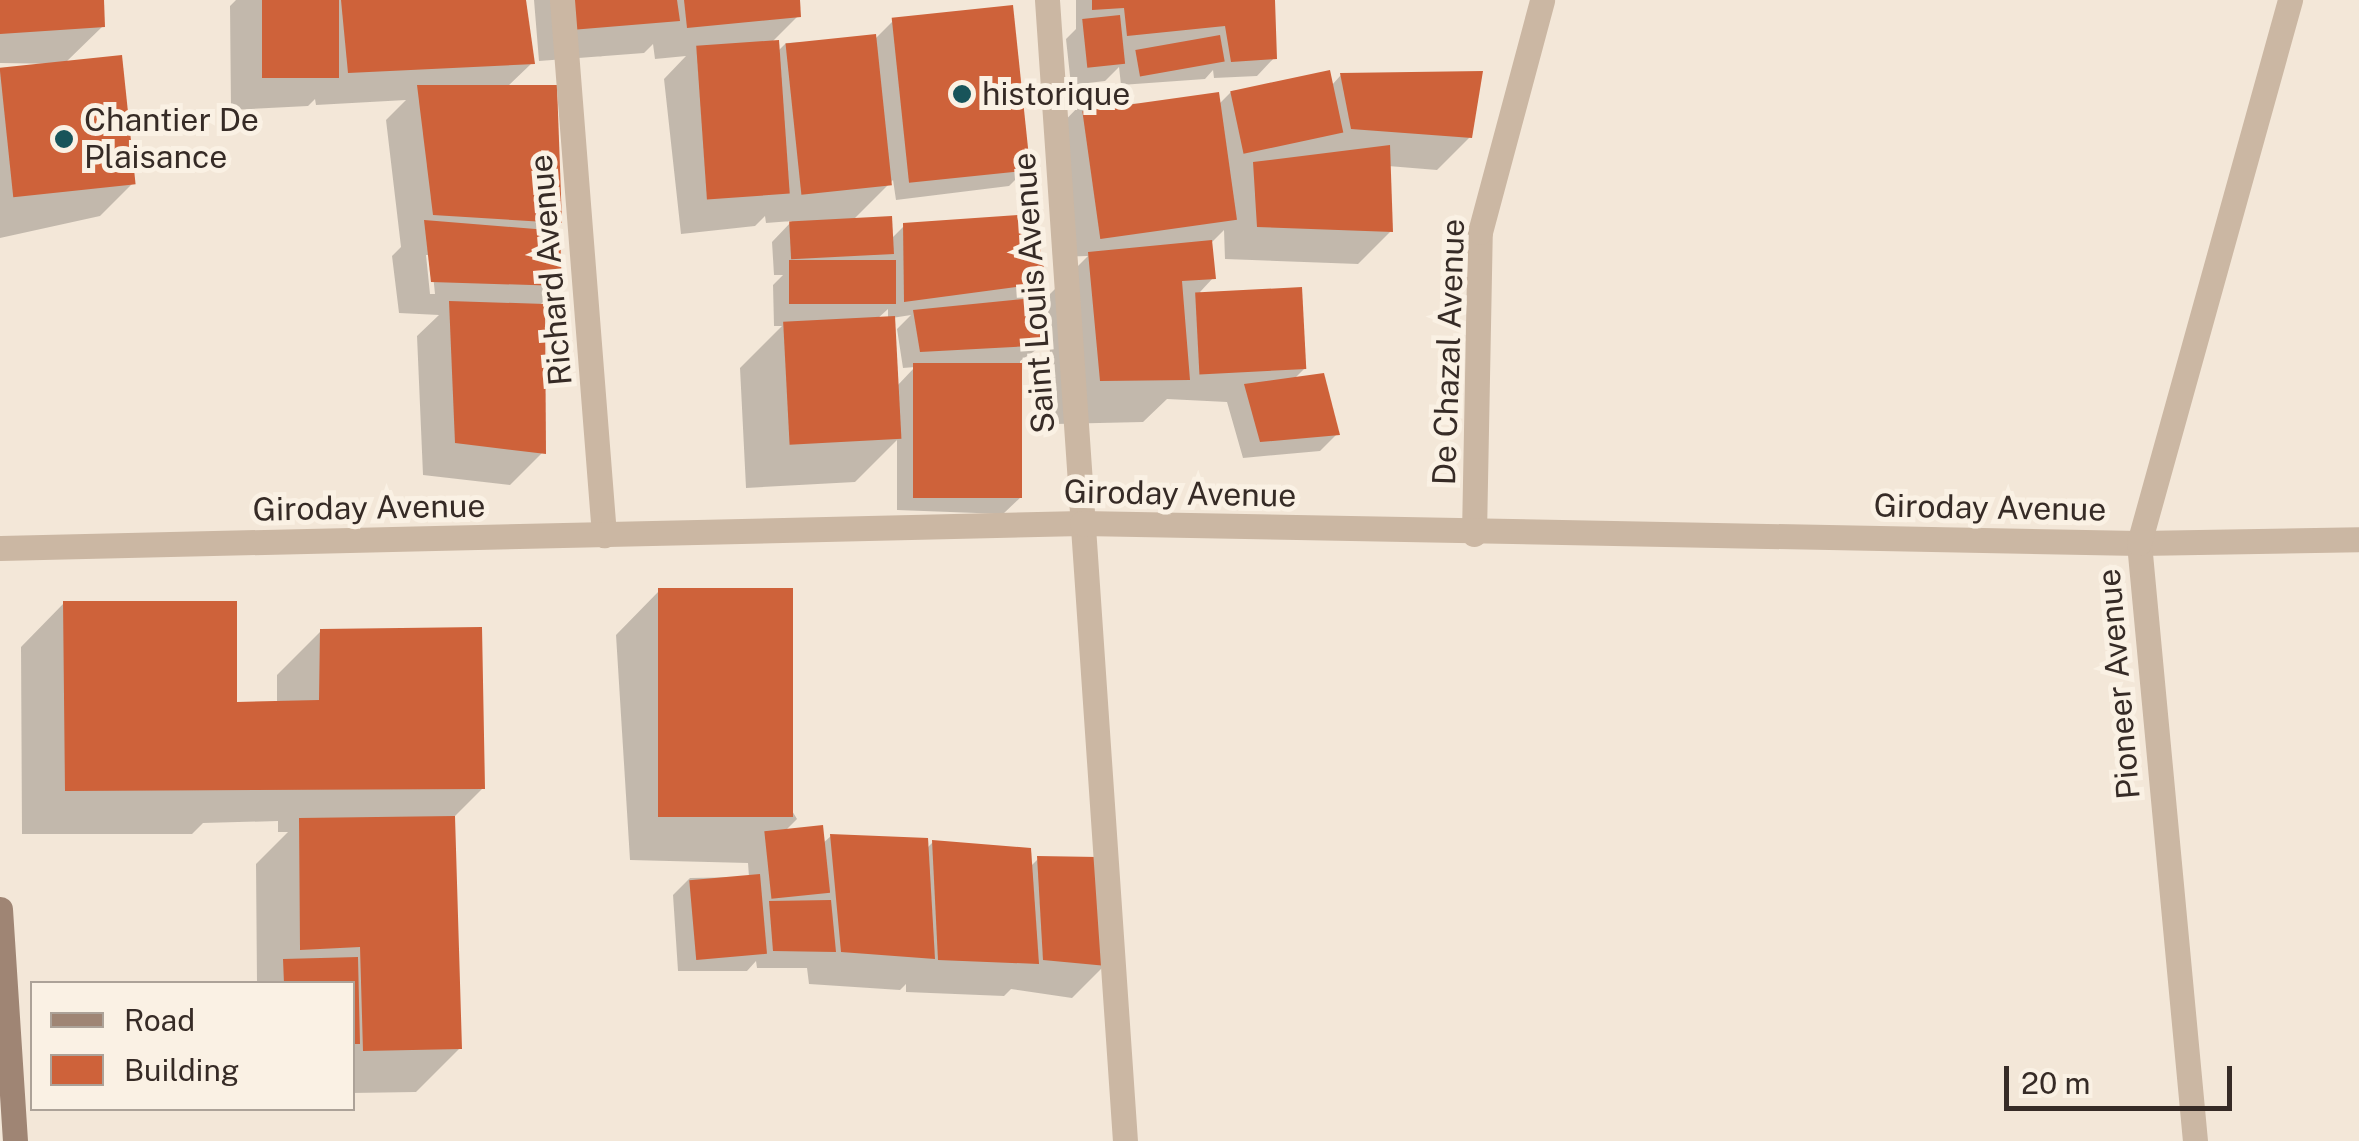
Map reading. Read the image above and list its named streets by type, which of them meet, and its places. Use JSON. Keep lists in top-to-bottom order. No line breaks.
{"streets":{"street":["Richard Avenue","Saint Louis Avenue","De Chazal Avenue","Giroday Avenue","Pioneer Avenue"]},"crossings":[["Richard Avenue","Giroday Avenue"],["Saint Louis Avenue","Giroday Avenue"],["De Chazal Avenue","Giroday Avenue"],["Giroday Avenue","Pioneer Avenue"]],"places":["historique","Chantier De Plaisance"],"legend":["Road","Building"],"scale_bar":"20 m"}
